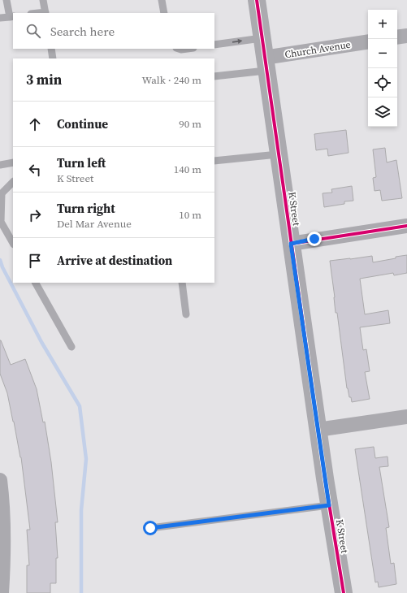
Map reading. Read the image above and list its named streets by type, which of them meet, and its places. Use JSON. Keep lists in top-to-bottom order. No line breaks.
{"streets":{"street":["Church Avenue","K Street"]},"crossings":[["Church Avenue","K Street"]],"page":{"map_buttons":["+","−"],"search":"Search here","heading":["3 min","Walk · 240 m"],"list":[["Continue","90 m"],["Turn left","K Street","140 m"],["Turn right","Del Mar Avenue","10 m"],"Arrive at destination"]}}
